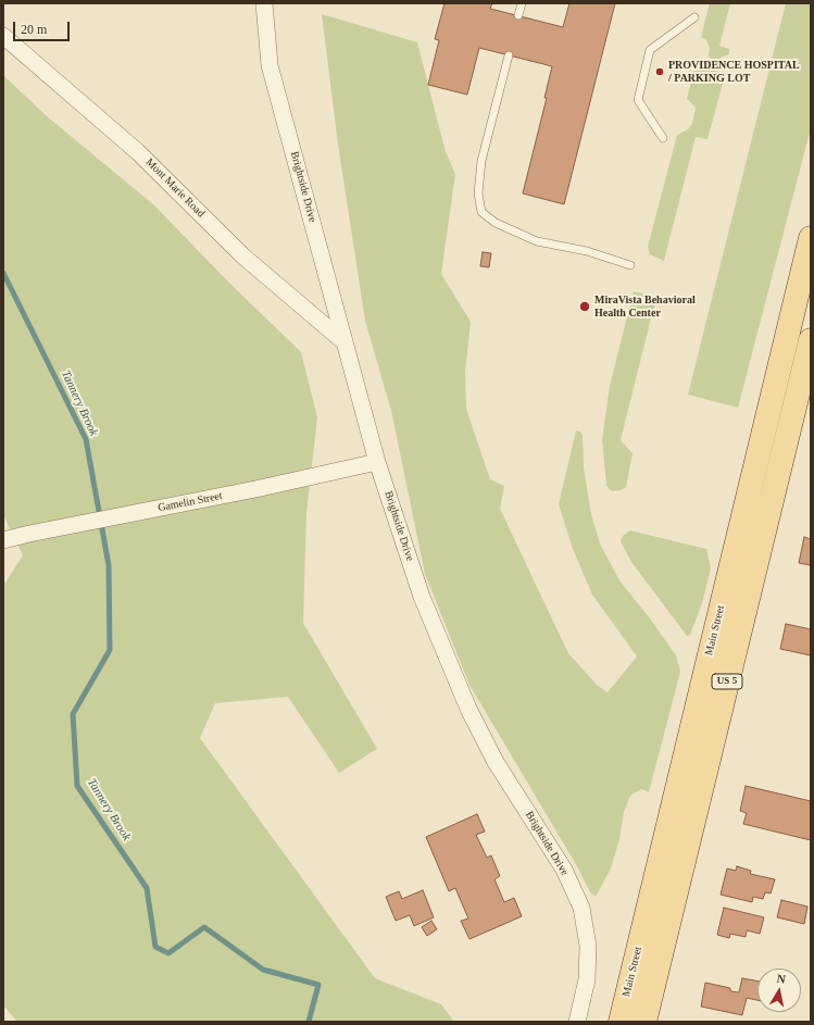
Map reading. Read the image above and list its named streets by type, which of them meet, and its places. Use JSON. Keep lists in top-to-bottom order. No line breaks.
{"streets":{"main road":["Main Street","US 5"],"street":["Brightside Drive","Mont Marie Road","Gamelin Street"]},"crossings":[["Brightside Drive","Mont Marie Road"],["Brightside Drive","Gamelin Street"]],"water":["Tannery Brook"],"places":["PROVIDENCE HOSPITAL / PARKING LOT","MiraVista Behavioral Health Center"],"scale_bar":"20 m","north":"top"}
